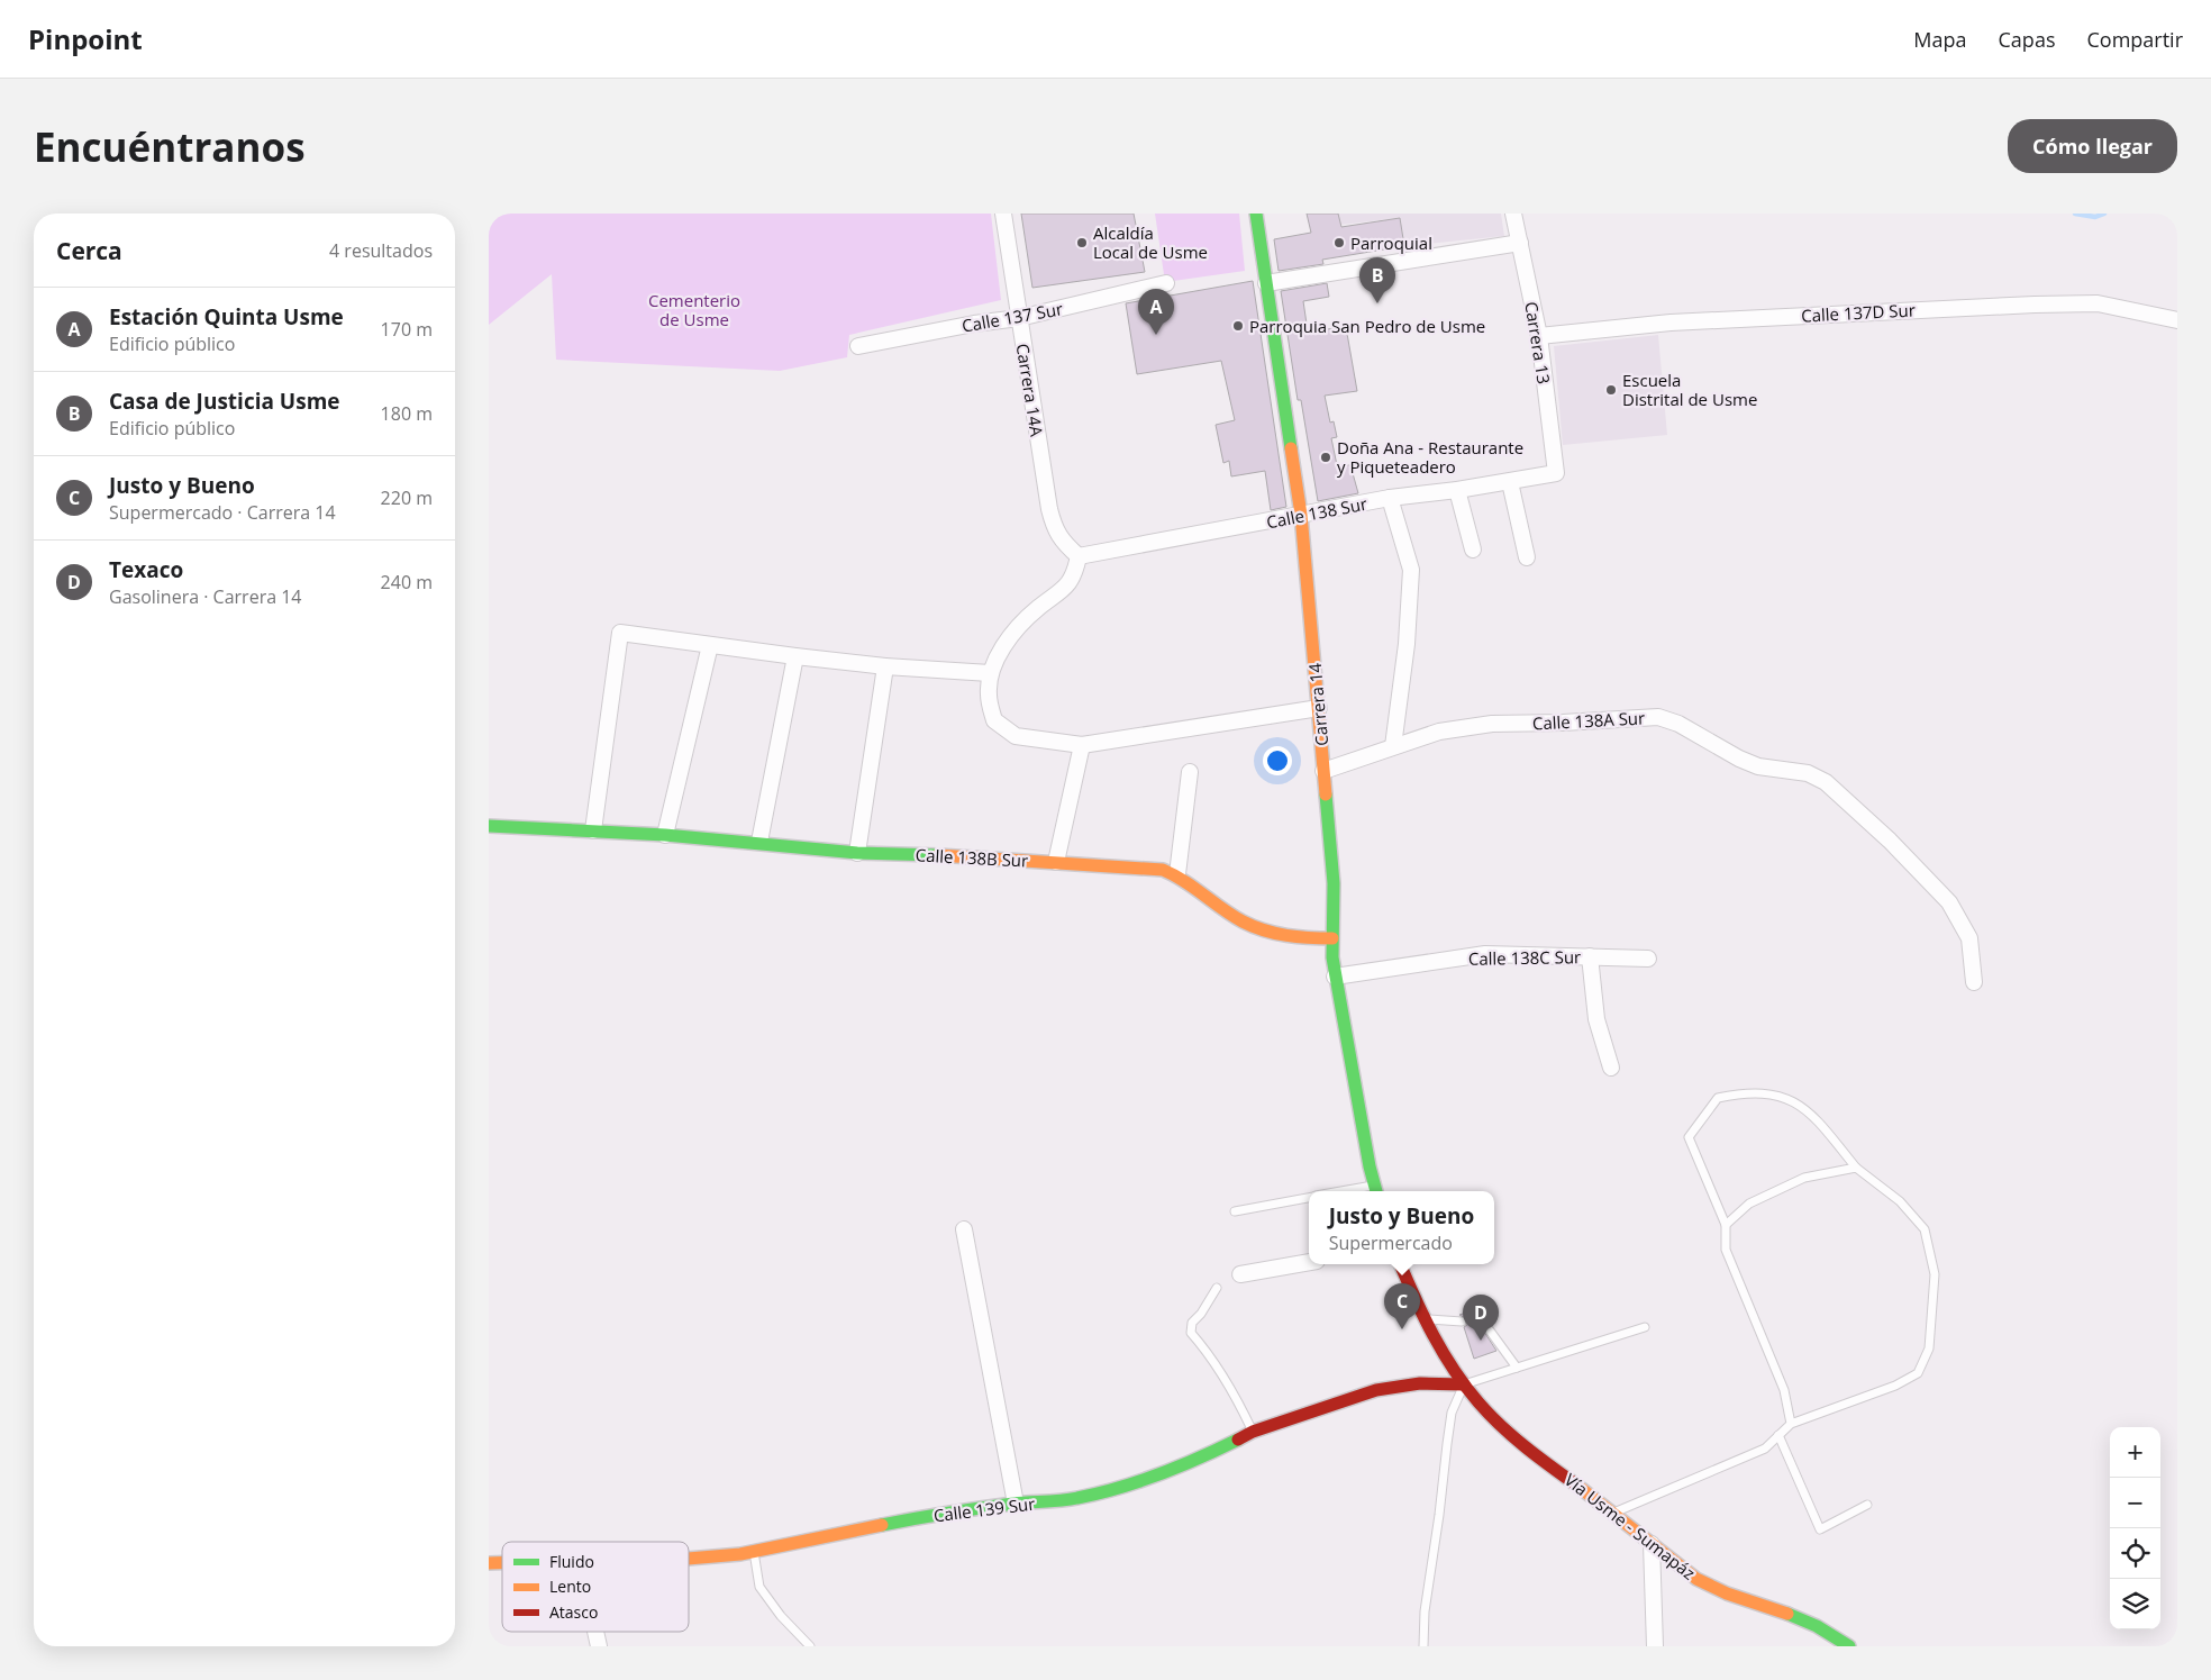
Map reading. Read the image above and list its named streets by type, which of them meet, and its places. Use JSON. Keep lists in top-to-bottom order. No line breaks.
{"streets":{"street":["Calle 137D Sur","Calle 137 Sur","Carrera 13","Carrera 14A","Calle 138 Sur","Carrera 14","Calle 138A Sur","Calle 138B Sur","Calle 138C Sur","Calle 139 Sur","Vía Usme - Sumapáz"]},"crossings":[["Calle 137D Sur","Carrera 13"],["Calle 137 Sur","Carrera 14A"],["Carrera 13","Calle 138 Sur"],["Carrera 14A","Calle 138 Sur"],["Calle 138 Sur","Carrera 14"],["Carrera 14","Calle 138A Sur"],["Carrera 14","Calle 138B Sur"],["Carrera 14","Calle 138C Sur"],["Calle 139 Sur","Vía Usme - Sumapáz"]],"parks":["Cementerio de Usme"],"places":["Alcaldía Local de Usme","Parroquial","Parroquia San Pedro de Usme","Escuela Distrital de Usme","Doña Ana - Restaurante y Piqueteadero"],"legend":["Fluido","Lento","Atasco"],"page":{"header":"Pinpoint","nav":["Mapa","Capas","Compartir"],"buttons":"Cómo llegar","title":"Encuéntranos","heading":["Cerca","4 resultados"],"pins":["B","A","C","D"],"list":[{"mark":"A","name":"Estación Quinta Usme","note":"Edificio público","value":"170 m"},{"mark":"B","name":"Casa de Justicia Usme","note":"Edificio público","value":"180 m"},{"mark":"C","name":"Justo y Bueno","note":"Supermercado · Carrera 14","value":"220 m"},{"mark":"D","name":"Texaco","note":"Gasolinera · Carrera 14","value":"240 m"}],"popup":["Justo y Bueno","Supermercado"],"map_buttons":["+","−"]}}
